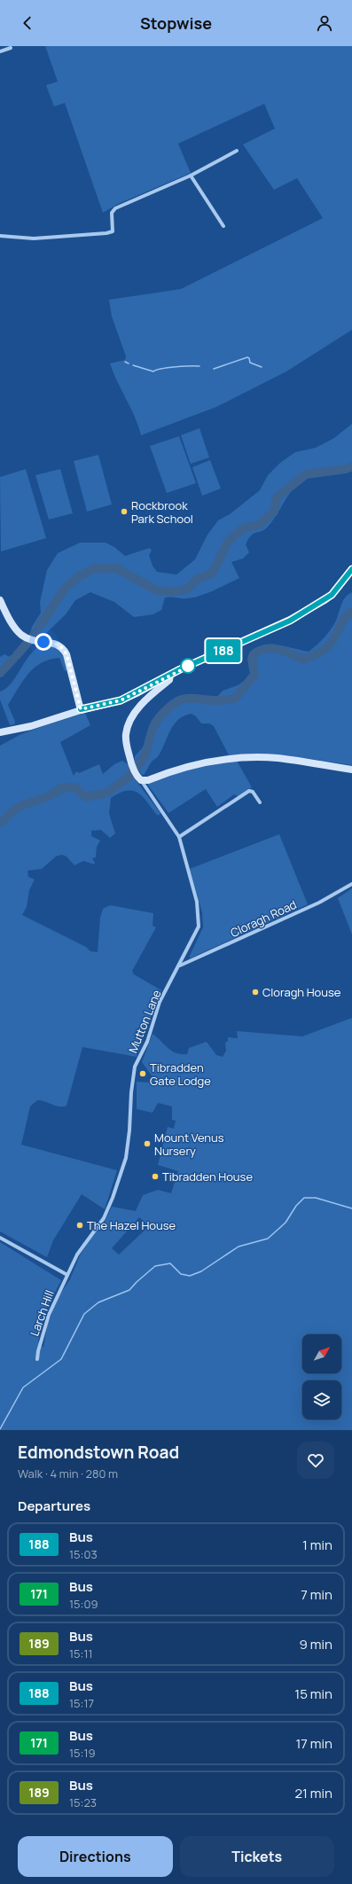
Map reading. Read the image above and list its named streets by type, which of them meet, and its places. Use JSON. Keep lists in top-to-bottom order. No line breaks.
{"streets":{"street":["Cloragh Road","Mutton Lane","Larch Hill"]},"crossings":[["Cloragh Road","Mutton Lane"],["Mutton Lane","Larch Hill"]],"places":["Rockbrook Park School","Cloragh House","Tibradden Gate Lodge","Mount Venus Nursery","Tibradden House","The Hazel House"],"lines":["bus line 188"],"north":"top right","page":{"header":"Stopwise","on_map":"188","heading":[["Edmondstown Road","Walk · 4 min · 280 m"],"Departures"],"list":[{"mark":"188","name":"Bus","note":"15:03","value":"1 min"},{"mark":"171","name":"Bus","note":"15:09","value":"7 min"},{"mark":"189","name":"Bus","note":"15:11","value":"9 min"},{"mark":"188","name":"Bus","note":"15:17","value":"15 min"},{"mark":"171","name":"Bus","note":"15:19","value":"17 min"},{"mark":"189","name":"Bus","note":"15:23","value":"21 min"}],"buttons":["Directions","Tickets"]}}
